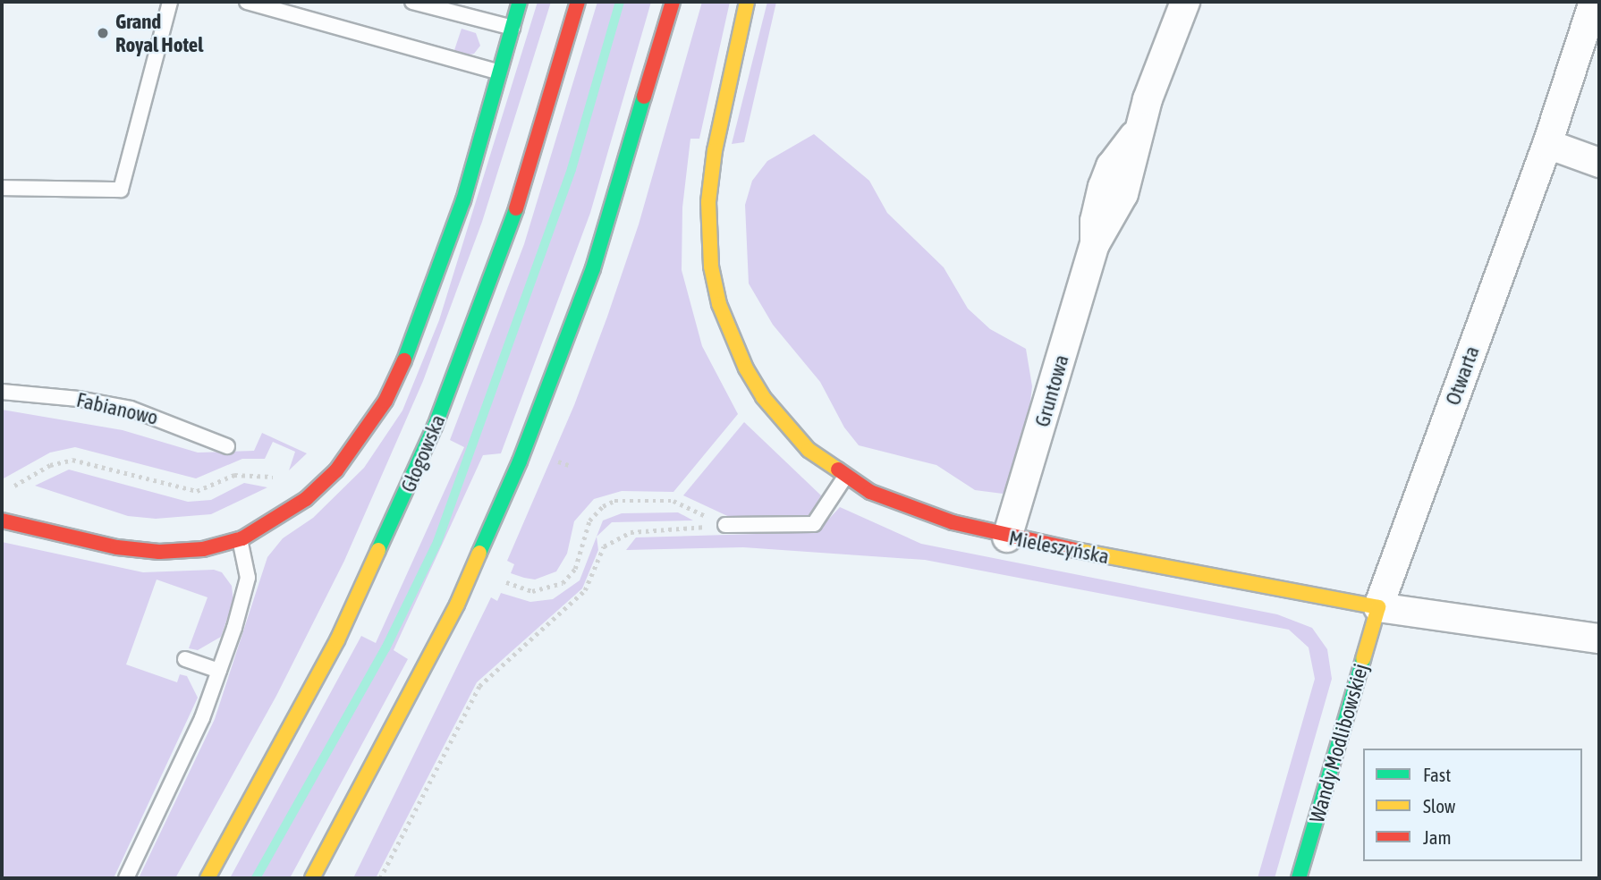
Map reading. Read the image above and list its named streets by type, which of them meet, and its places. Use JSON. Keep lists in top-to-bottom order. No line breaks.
{"streets":{"street":["Otwarta","Gruntowa","Głogowska","Mieleszyńska","Wandy Modlibowskiej"],"lane":["Fabianowo"]},"crossings":[["Otwarta","Mieleszyńska"],["Otwarta","Wandy Modlibowskiej"],["Gruntowa","Mieleszyńska"],["Mieleszyńska","Wandy Modlibowskiej"]],"places":["Grand Royal Hotel"],"legend":["Fast","Slow","Jam"]}
